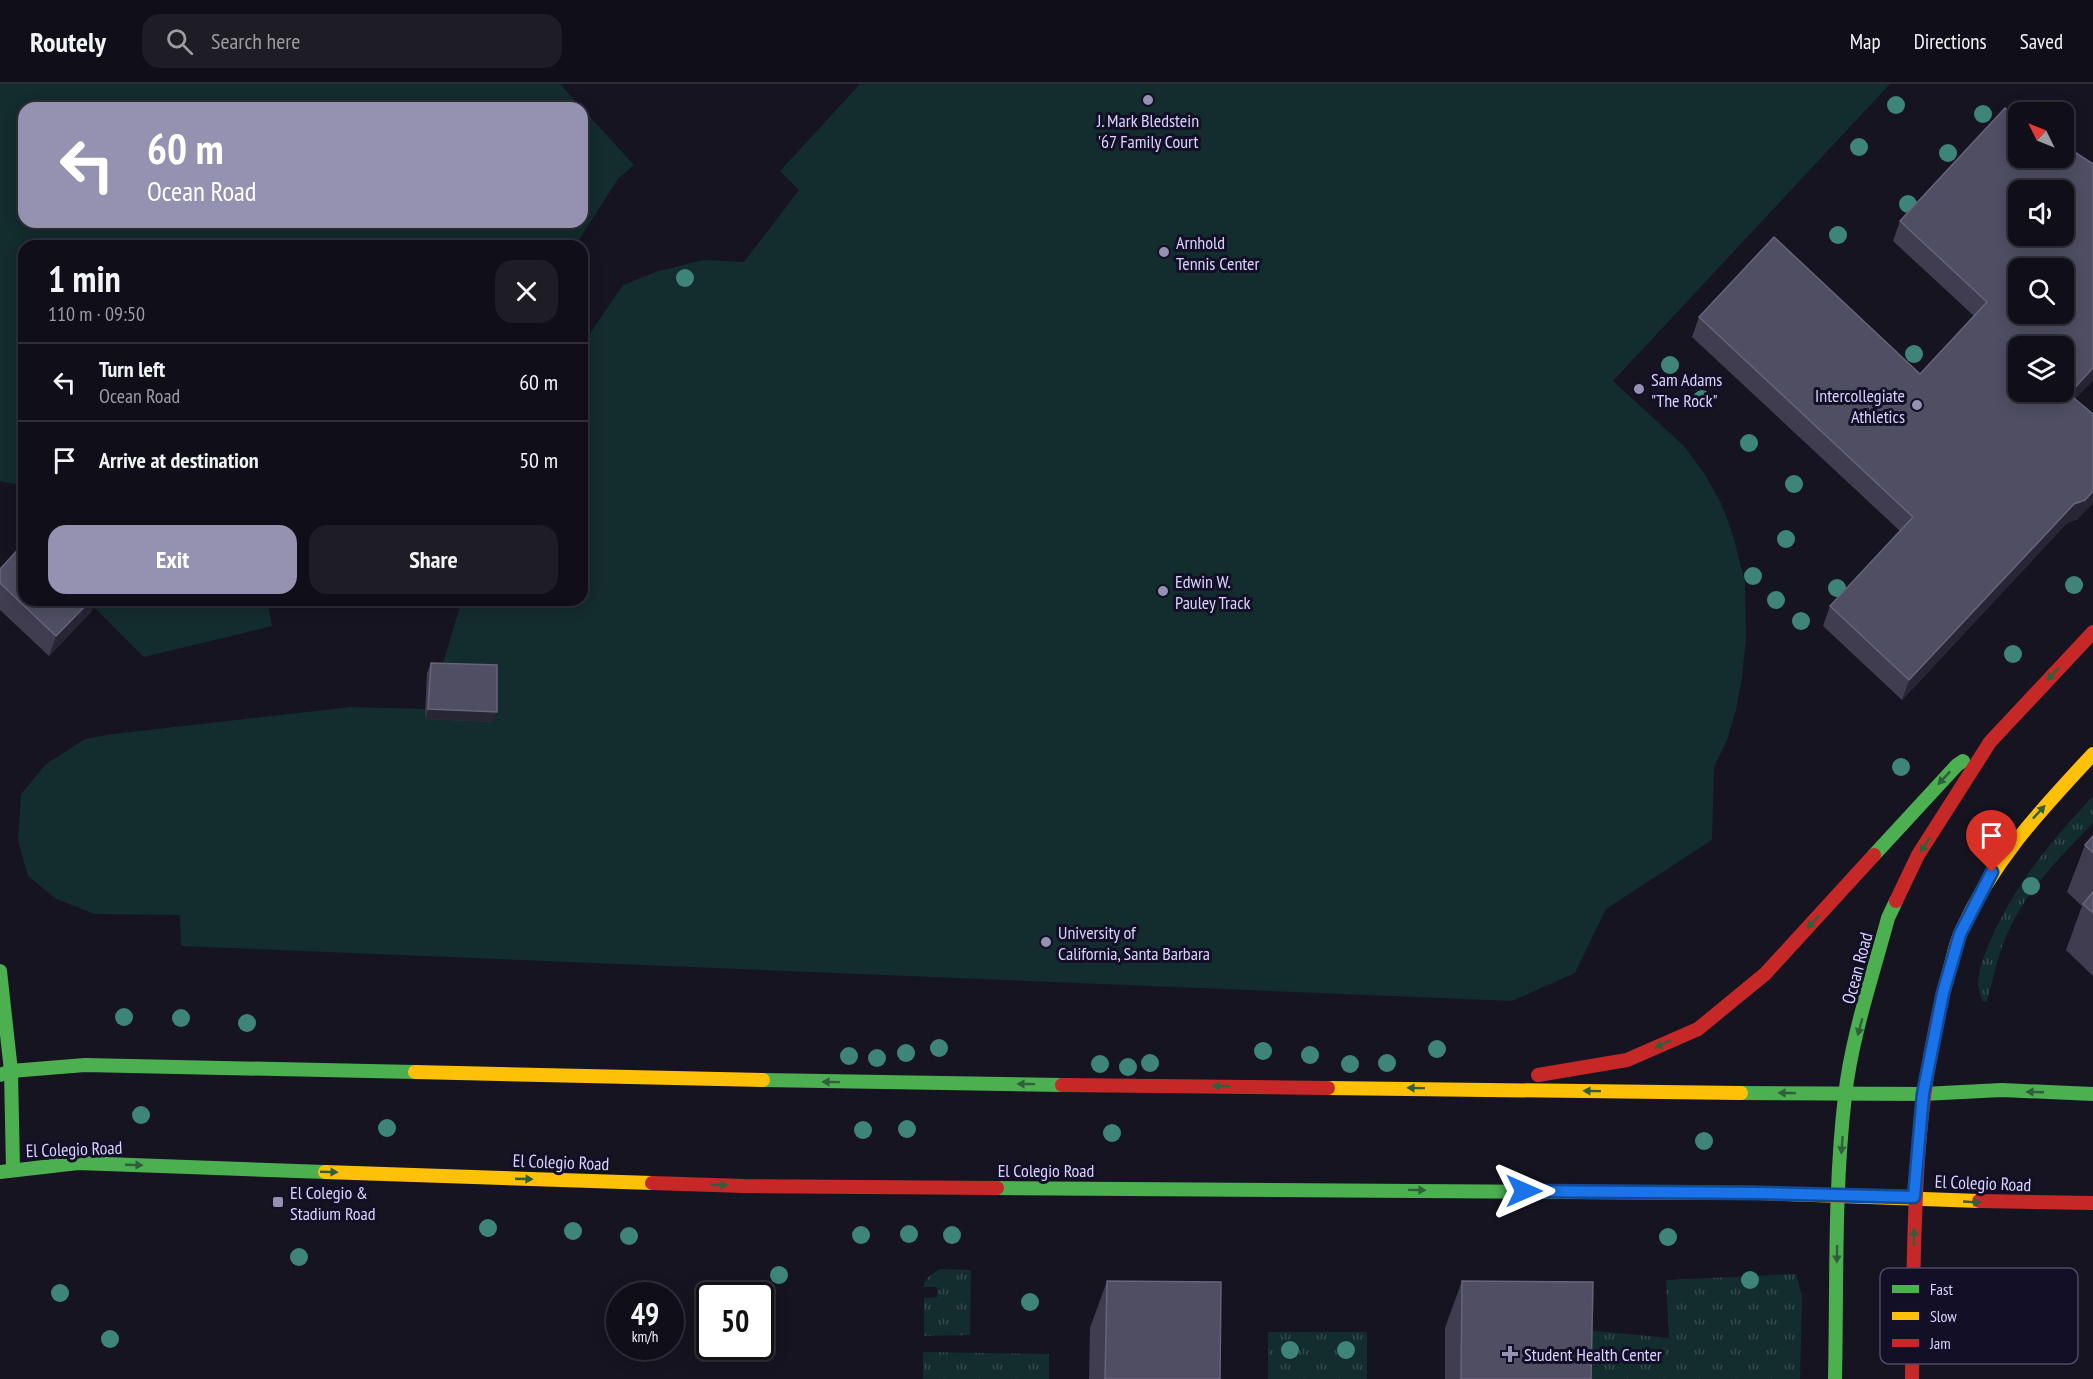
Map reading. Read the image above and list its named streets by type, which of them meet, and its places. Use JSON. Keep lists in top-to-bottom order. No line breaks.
{"streets":{"main road":["Ocean Road","El Colegio Road"]},"crossings":[["Ocean Road","El Colegio Road"]],"places":{"other":["J. Mark Bledstein '67 Family Court","Arnhold Tennis Center","Sam Adams \"The Rock\"","Intercollegiate Athletics","Edwin W. Pauley Track","University of California, Santa Barbara"],"transit":["El Colegio & Stadium Road"],"health":["Student Health Center"]},"legend":["Fast","Slow","Jam"],"north":"top left","page":{"header":"Routely","search":"Search here","nav":["Map","Directions","Saved"],"turn":["60 m","Ocean Road"],"heading":["1 min","110 m · 09:50"],"list":[{"name":"Turn left","note":"Ocean Road","value":"60 m"},{"name":"Arrive at destination","value":"50 m"}],"buttons":["Exit","Share"],"speed":"49 km/h","limit":"50"}}
